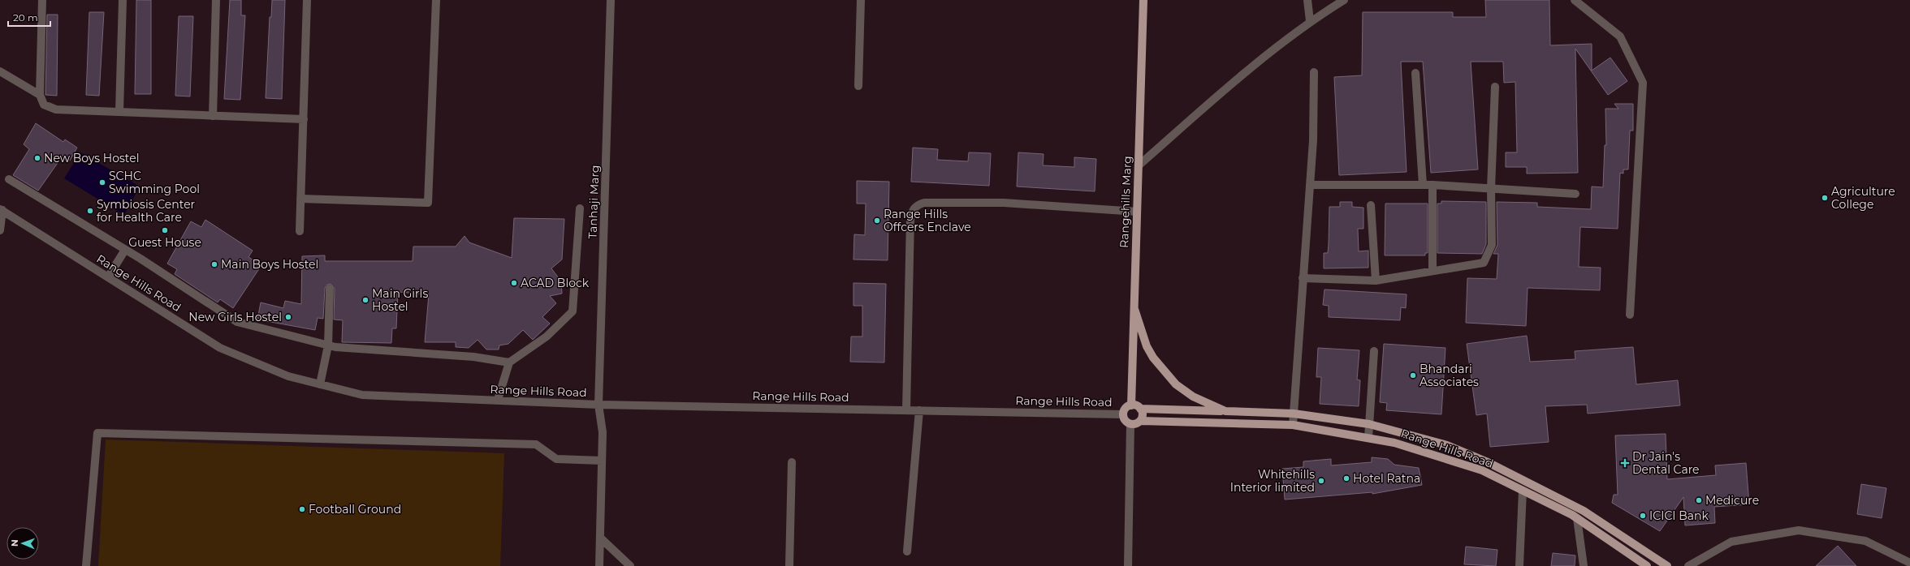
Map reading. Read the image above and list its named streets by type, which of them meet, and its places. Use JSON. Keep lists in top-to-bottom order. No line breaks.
{"streets":{"main road":["Rangehills Marg","Range Hills Road"],"street":["Tanhaji Marg"]},"crossings":[["Tanhaji Marg","Range Hills Road"],["Rangehills Marg","Range Hills Road"]],"places":{"other":["New Boys Hostel","SCHC Swimming Pool","Agriculture College","Symbiosis Center for Health Care","Range Hills Offcers Enclave","Guest House","Main Boys Hostel","ACAD Block","Main Girls Hostel","New Girls Hostel","Bhandari Associates","Hotel Ratna","Whitehills Interior limited","Medicure","Football Ground","ICICI Bank"],"health":["Dr Jain's Dental Care"]},"scale_bar":"20 m","north":"left"}
